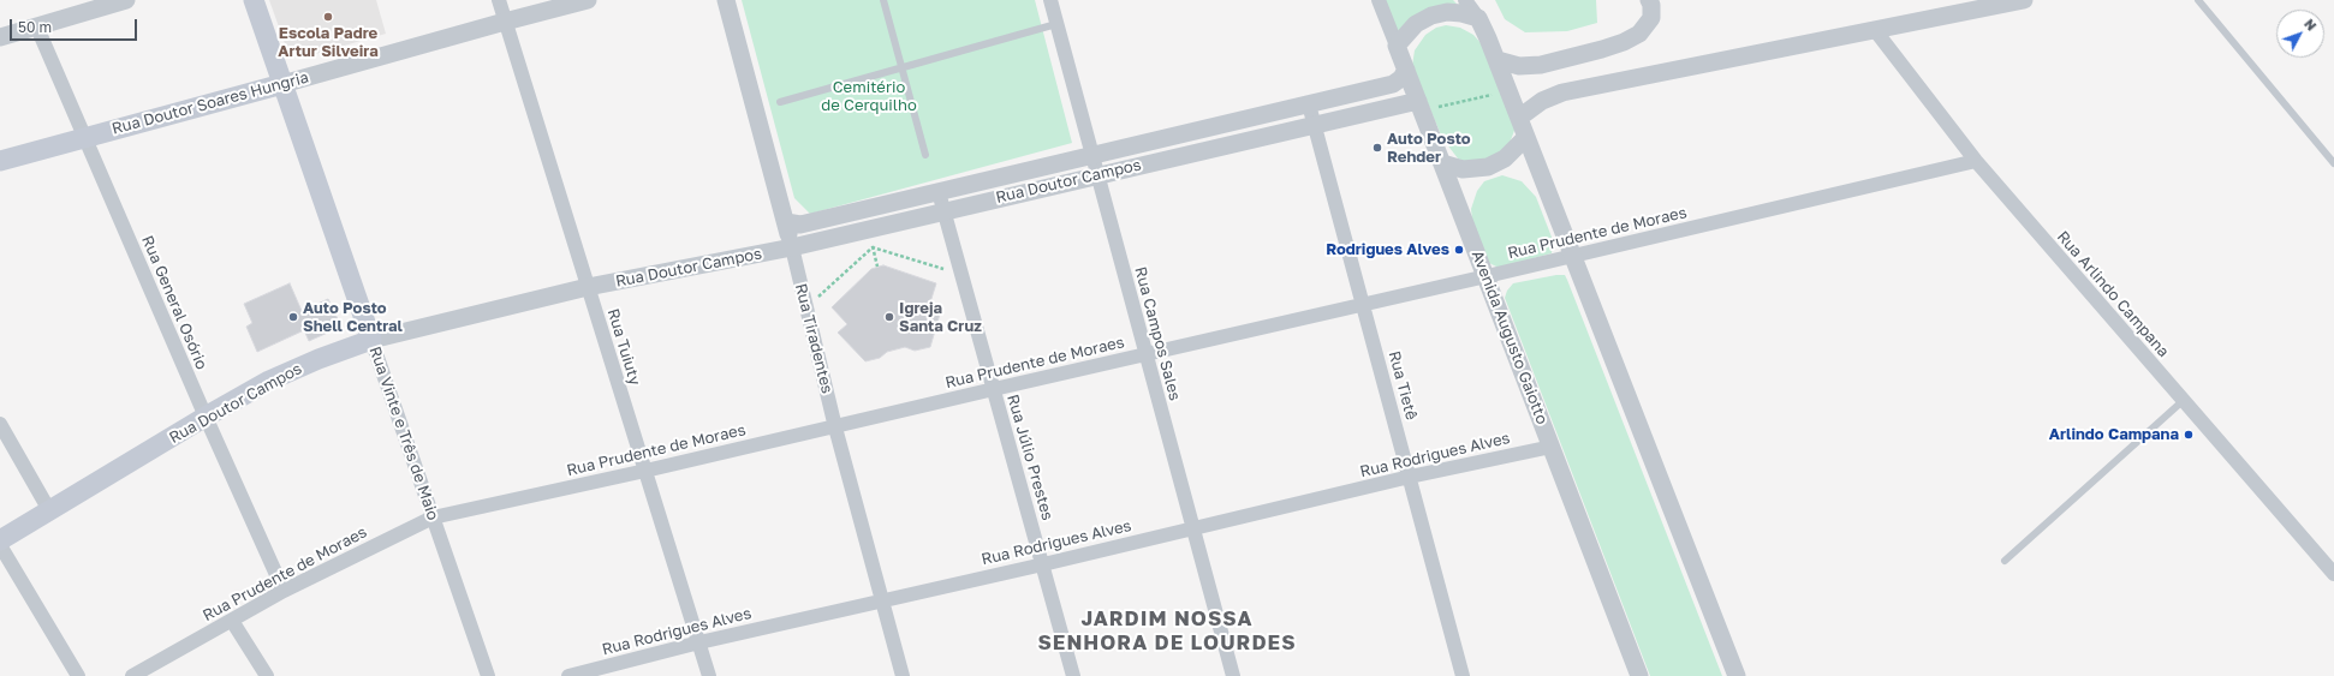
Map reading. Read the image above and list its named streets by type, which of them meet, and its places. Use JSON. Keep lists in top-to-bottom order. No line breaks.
{"streets":{"main road":["Rua Doutor Soares Hungria","Rua Doutor Campos","Rua Vinte e Três de Maio"],"street":["Rua Prudente de Moraes","Rua Arlindo Campana","Rua General Osório","Rua Campos Sales","Avenida Augusto Gaiotto","Rua Tiradentes","Rua Tuiuty","Rua Tietê","Rua Rodrigues Alves","Rua Júlio Prestes"]},"crossings":[["Rua Doutor Soares Hungria","Rua General Osório"],["Rua Doutor Soares Hungria","Rua Tuiuty"],["Rua Doutor Soares Hungria","Rua Vinte e Três de Maio"],["Rua Doutor Campos","Rua General Osório"],["Rua Doutor Campos","Rua Campos Sales"],["Rua Doutor Campos","Avenida Augusto Gaiotto"],["Rua Doutor Campos","Rua Tiradentes"],["Rua Doutor Campos","Rua Tuiuty"],["Rua Doutor Campos","Rua Tietê"],["Rua Doutor Campos","Rua Vinte e Três de Maio"],["Rua Doutor Campos","Rua Júlio Prestes"],["Rua Prudente de Moraes","Rua Arlindo Campana"],["Rua Prudente de Moraes","Rua General Osório"],["Rua Prudente de Moraes","Rua Campos Sales"],["Rua Prudente de Moraes","Avenida Augusto Gaiotto"],["Rua Prudente de Moraes","Rua Tiradentes"],["Rua Prudente de Moraes","Rua Tuiuty"],["Rua Prudente de Moraes","Rua Tietê"],["Rua Prudente de Moraes","Rua Vinte e Três de Maio"],["Rua Prudente de Moraes","Rua Júlio Prestes"],["Rua Campos Sales","Rua Rodrigues Alves"],["Avenida Augusto Gaiotto","Rua Rodrigues Alves"],["Rua Tiradentes","Rua Rodrigues Alves"],["Rua Tuiuty","Rua Rodrigues Alves"],["Rua Tietê","Rua Rodrigues Alves"],["Rua Rodrigues Alves","Rua Júlio Prestes"]],"districts":["JARDIM NOSSA SENHORA DE LOURDES"],"parks":["Cemitério de Cerquilho"],"places":["Escola Padre Artur Silveira","Auto Posto Rehder","Rodrigues Alves","Auto Posto Shell Central","Igreja Santa Cruz","Arlindo Campana"],"scale_bar":"50 m","north":"top right"}
